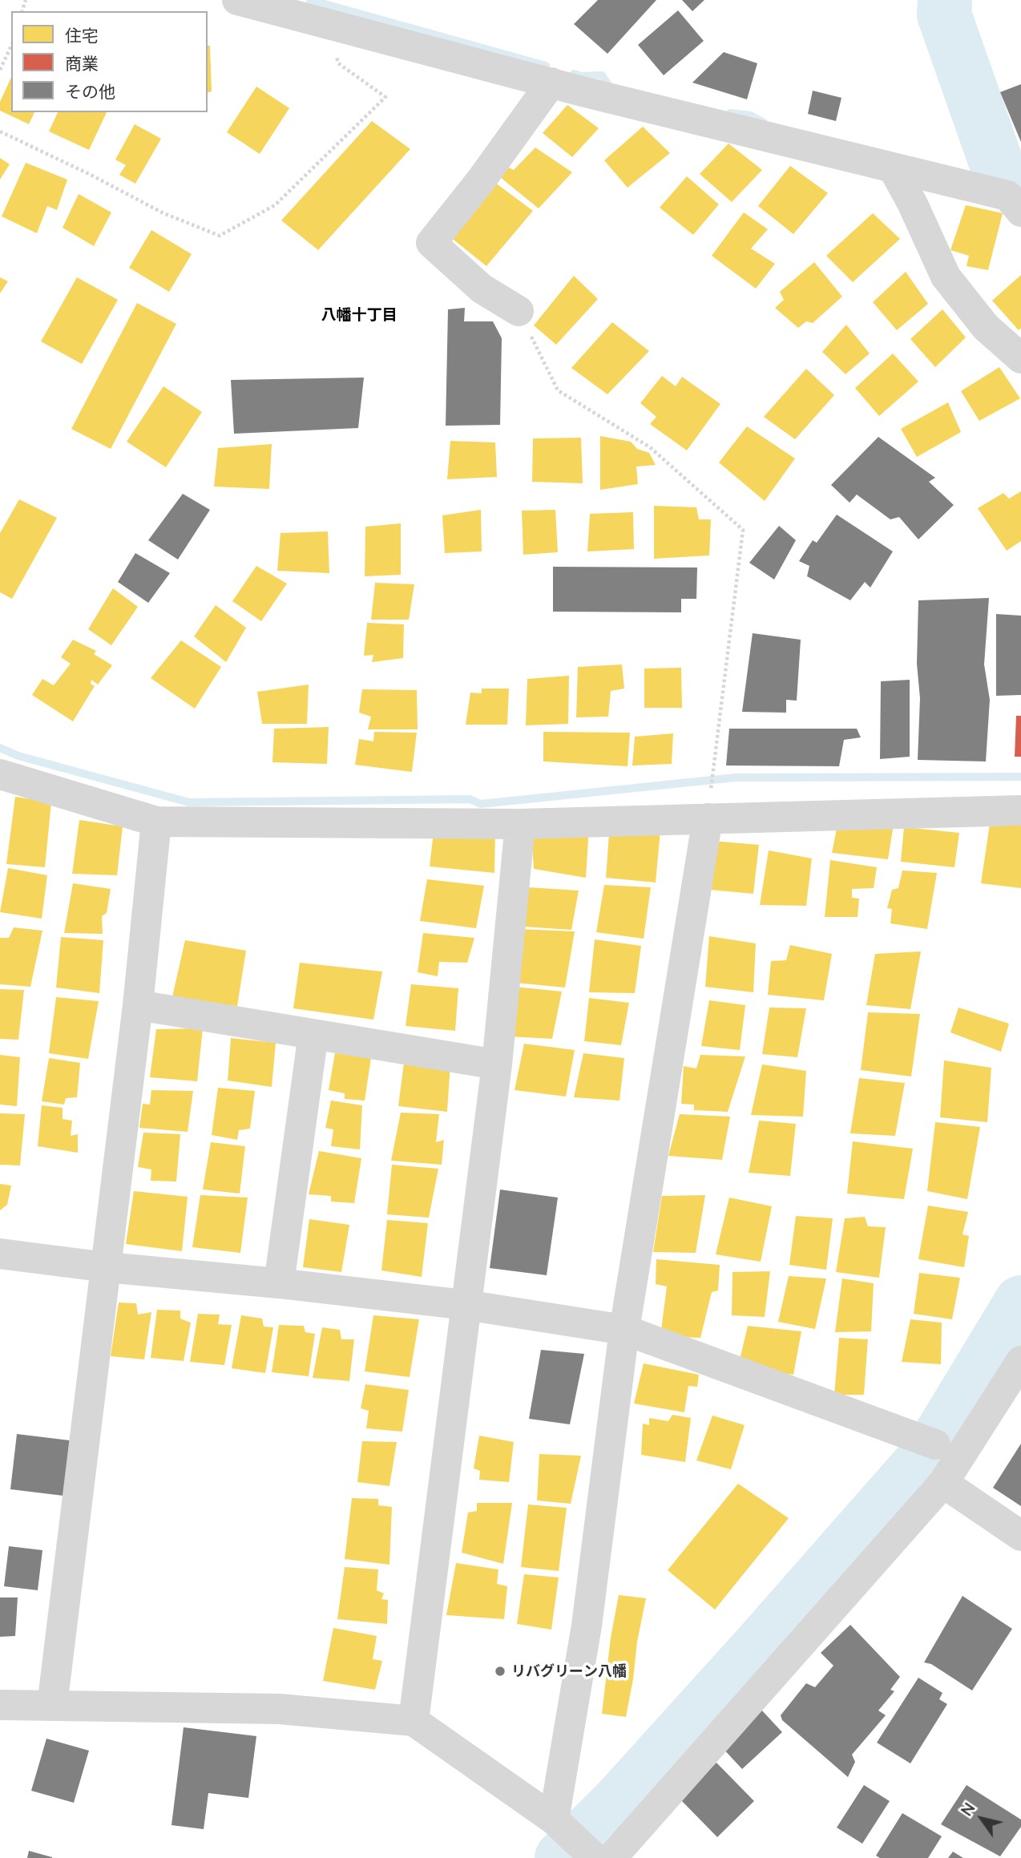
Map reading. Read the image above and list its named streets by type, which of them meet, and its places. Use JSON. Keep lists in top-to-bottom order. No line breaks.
{"districts":["八幡十丁目"],"places":["リバグリーン八幡"],"legend":["住宅","商業","その他"],"north":"top left"}
